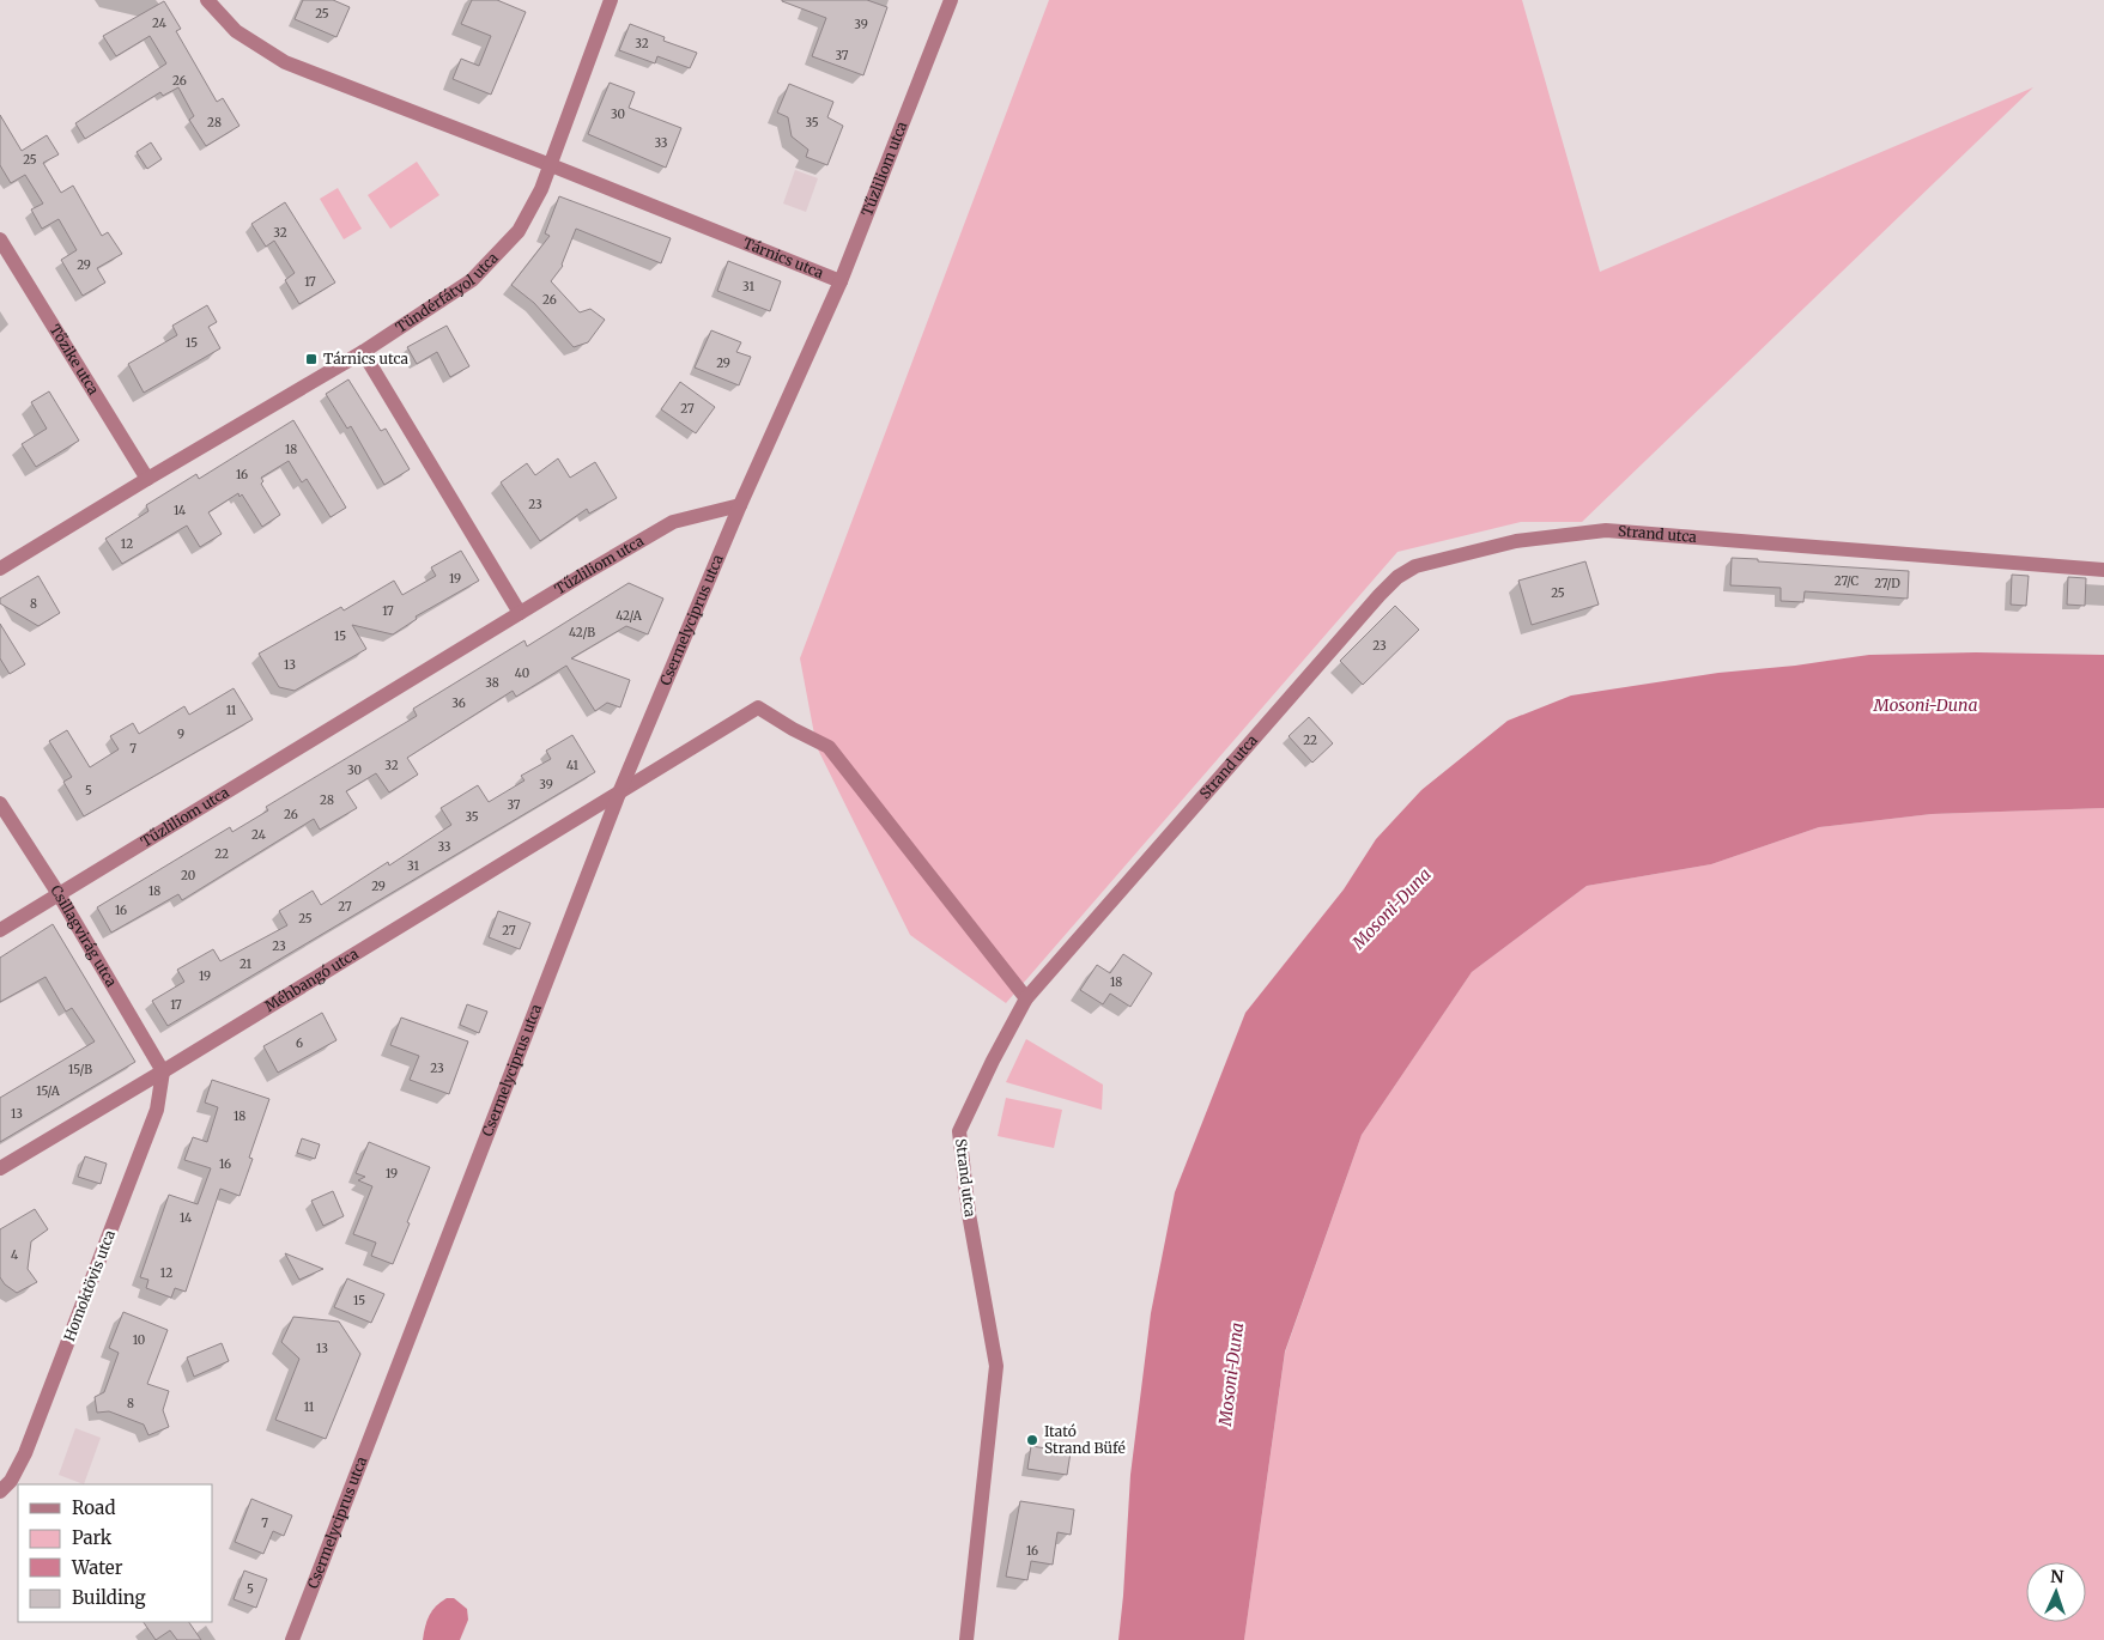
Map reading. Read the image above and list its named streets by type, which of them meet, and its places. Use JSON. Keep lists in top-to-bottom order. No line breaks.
{"streets":{"street":["Tűzliliom utca","Tárnics utca","Tündérfátyol utca","Tőzike utca","Strand utca","Csermelyciprus utca","Csillagvirág utca","Méhbangó utca","Homoktövis utca"]},"crossings":[["Tűzliliom utca","Tárnics utca"],["Tűzliliom utca","Csermelyciprus utca"],["Tűzliliom utca","Csillagvirág utca"],["Tárnics utca","Tündérfátyol utca"],["Tündérfátyol utca","Tőzike utca"],["Strand utca","Méhbangó utca"],["Csermelyciprus utca","Méhbangó utca"],["Csillagvirág utca","Méhbangó utca"],["Csillagvirág utca","Homoktövis utca"],["Méhbangó utca","Homoktövis utca"]],"water":["Mosoni-Duna"],"places":{"transit":["Tárnics utca"],"other":["Itató Strand Büfé"]},"house_numbers":["25","24","39","32","37","26","30","28","35","33","25","32","29","17","31","26","15","29","27","18","16","23","14","12","19","27/C","27/D","25","8","17","42/A","42/B","15","23","13","40","38","36","11","9","22","7","32","41","30","39","5","28","37","26","35","24","33","22","31","20","29","18","27","16","25","27","23","21","19","18","17","6","23","15/B","15/A","13","18","16","19","14","4","12","15","10","13","8","11","7","16","5"],"legend":["Road","Park","Water","Building"],"north":"top"}
